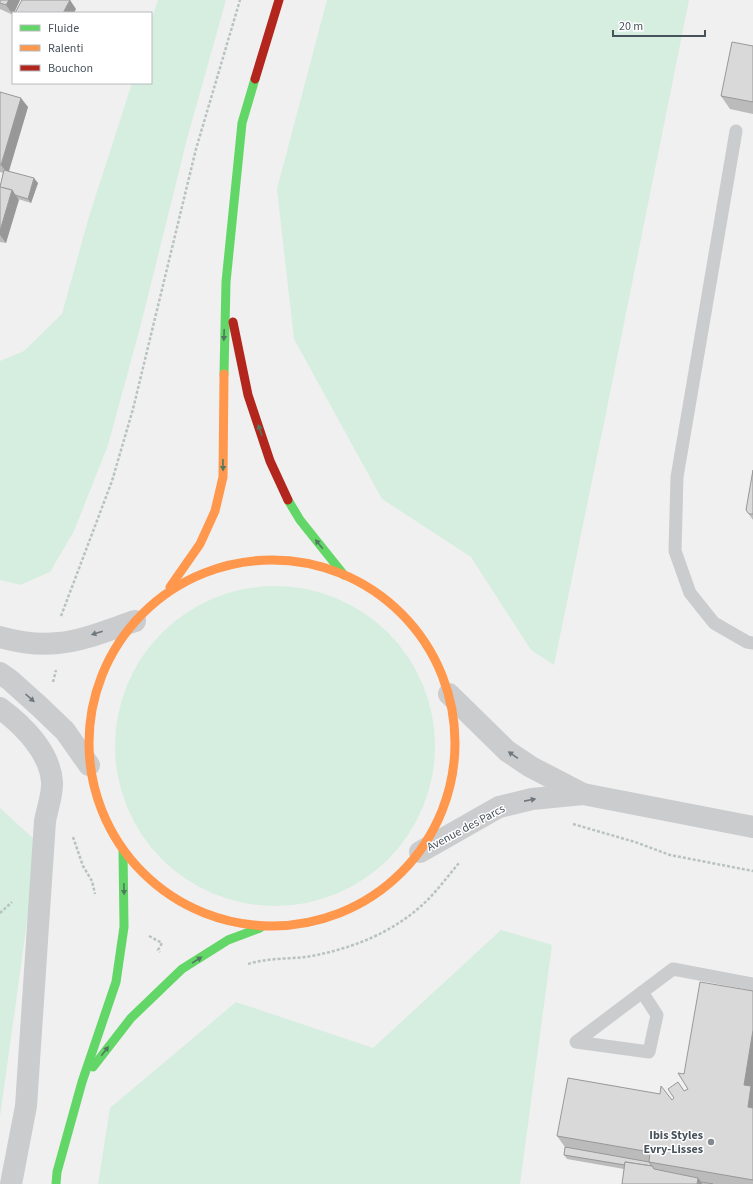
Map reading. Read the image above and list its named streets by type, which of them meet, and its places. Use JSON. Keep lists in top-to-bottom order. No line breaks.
{"streets":{"street":["Avenue des Parcs"]},"places":["Ibis Styles Evry-Lisses"],"legend":["Fluide","Ralenti","Bouchon"],"scale_bar":"20 m"}
